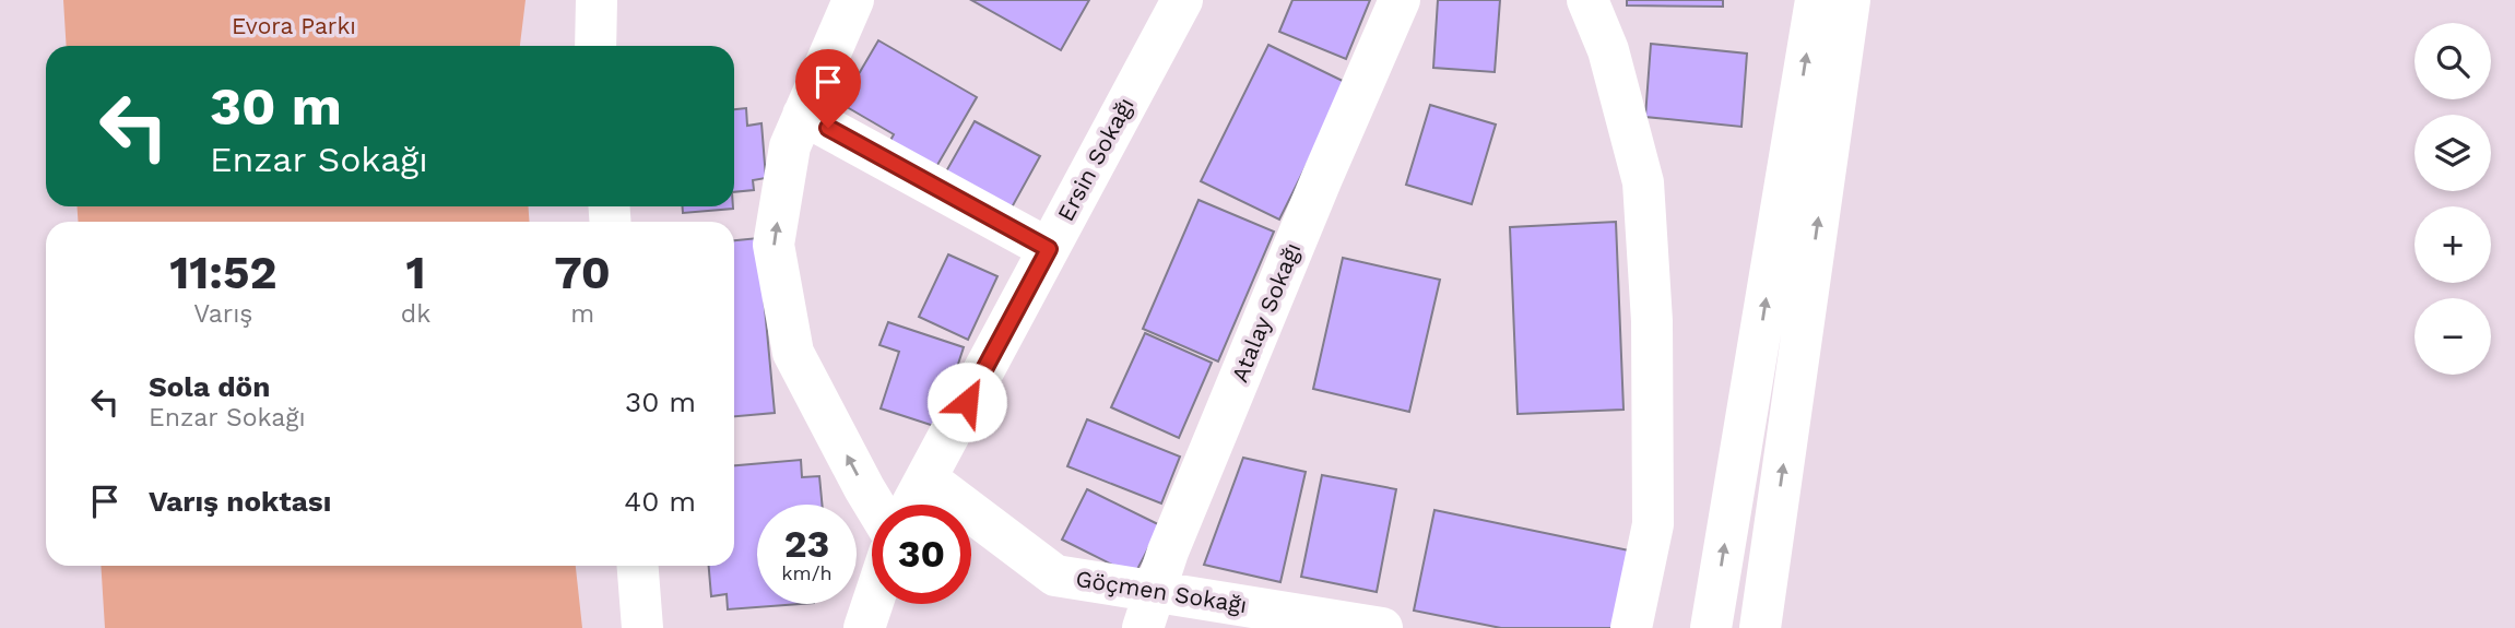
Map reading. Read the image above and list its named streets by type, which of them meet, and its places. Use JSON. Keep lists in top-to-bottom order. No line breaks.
{"streets":{"street":["Ersin Sokağı","Atalay Sokağı","Göçmen Sokağı"]},"crossings":[["Ersin Sokağı","Göçmen Sokağı"],["Atalay Sokağı","Göçmen Sokağı"]],"parks":["Evora Parkı"],"page":{"map_buttons":["+","−"],"turn":["30 m","Enzar Sokağı"],"eta":["11:52","Varış","1","dk","70","m"],"list":[{"name":"Sola dön","note":"Enzar Sokağı","value":"30 m"},{"name":"Varış noktası","value":"40 m"}],"speed":"23 km/h","limit":"30"}}
